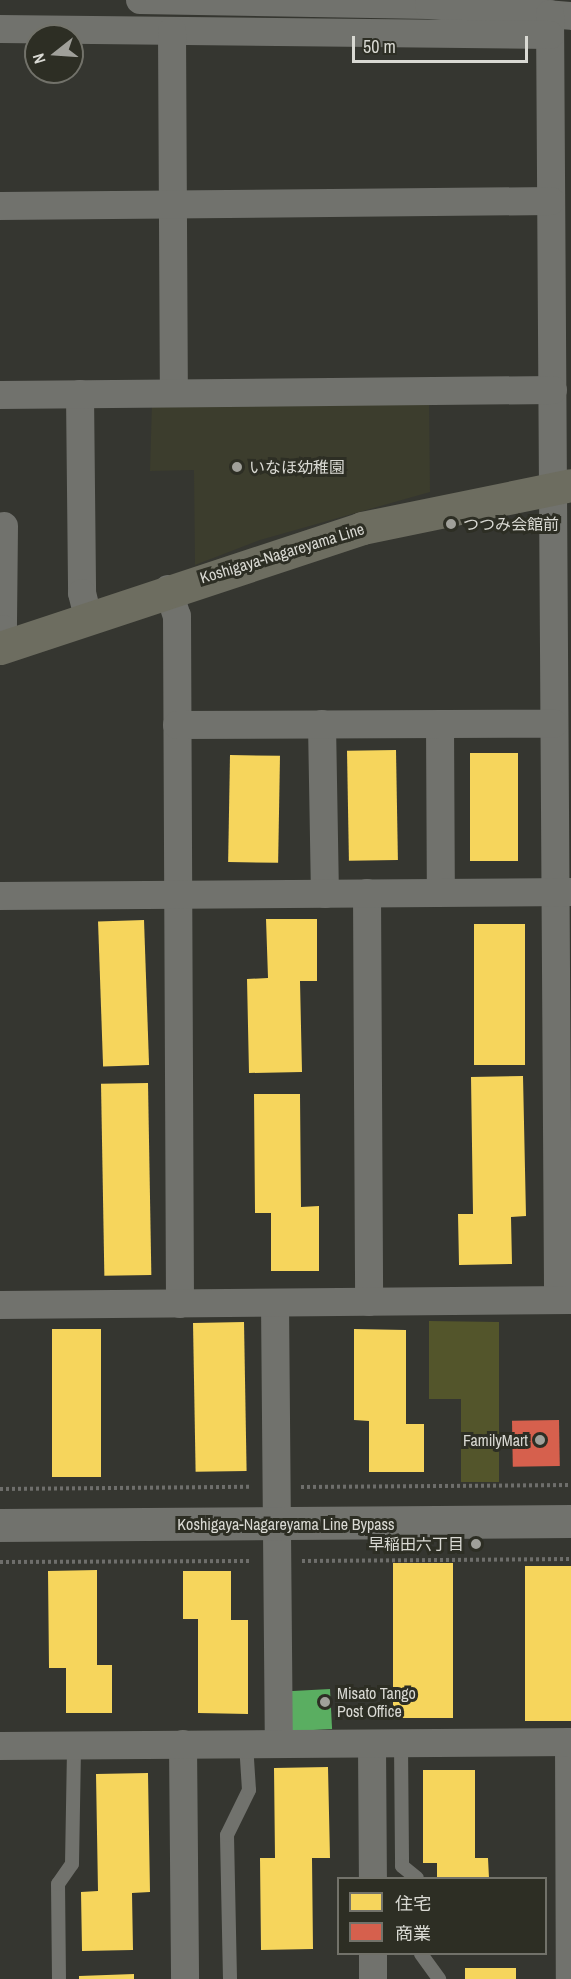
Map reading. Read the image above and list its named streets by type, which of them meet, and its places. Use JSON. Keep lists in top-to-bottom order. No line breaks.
{"streets":{"main road":["Koshigaya-Nagareyama Line"],"street":["Koshigaya-Nagareyama Line Bypass"]},"places":["いなほ幼稚園","つつみ会館前","FamilyMart","早稲田六丁目","Misato Tango Post Office"],"legend":["住宅","商業"],"scale_bar":"50 m","north":"left"}
